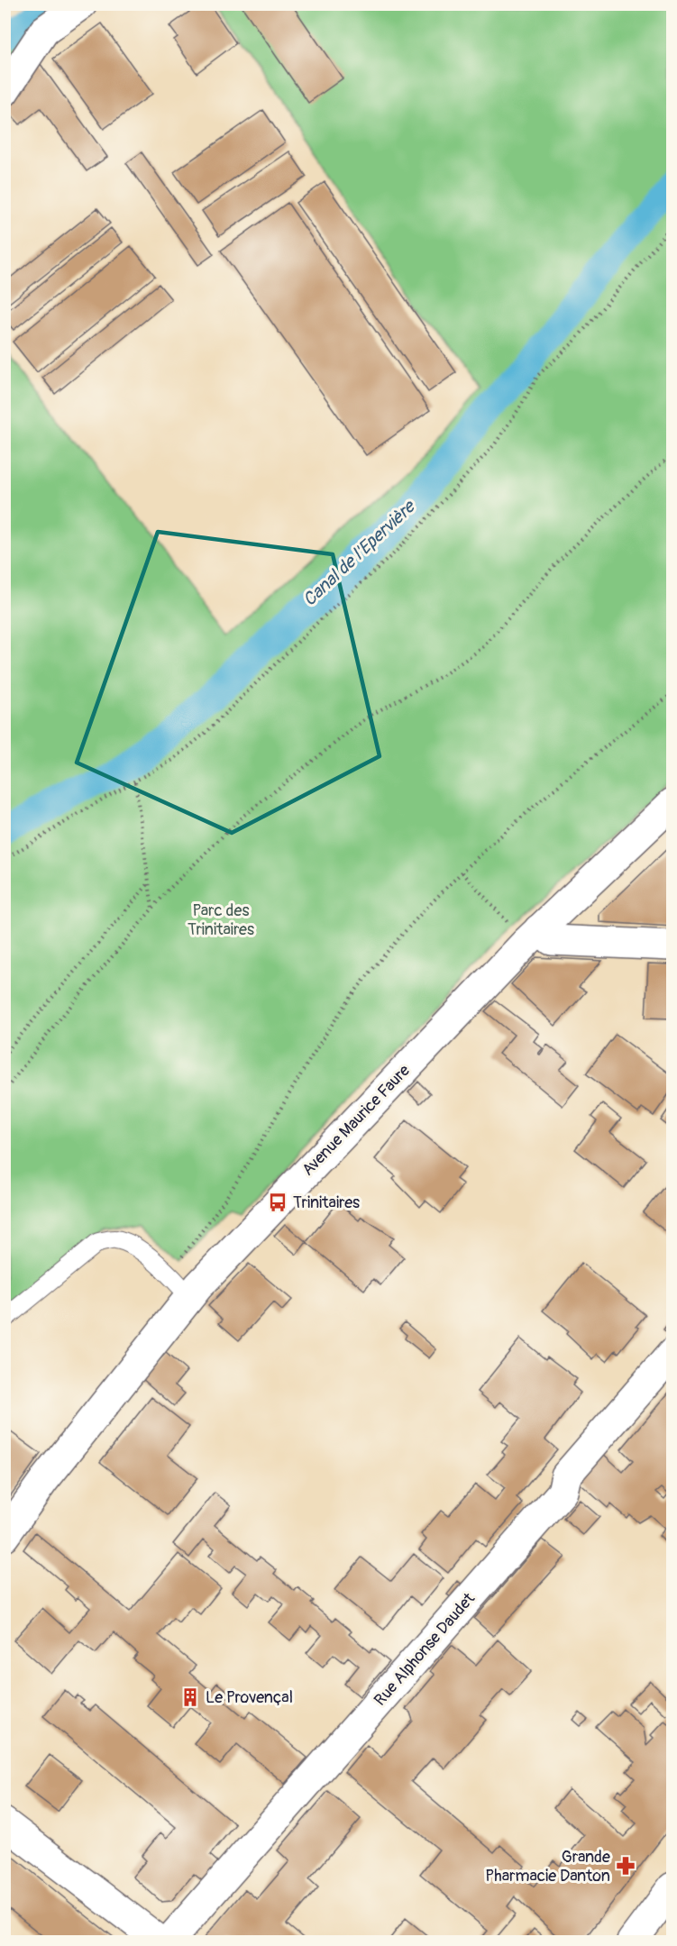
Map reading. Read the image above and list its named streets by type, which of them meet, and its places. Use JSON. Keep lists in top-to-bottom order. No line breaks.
{"streets":{"street":["Avenue Maurice Faure","Rue Alphonse Daudet"]},"water":["Canal de l'Epervière"],"parks":["Parc des Trinitaires"],"places":{"bus stop":["Trinitaires"],"building":["Le Provençal"],"pharmacy":["Grande Pharmacie Danton"]}}
